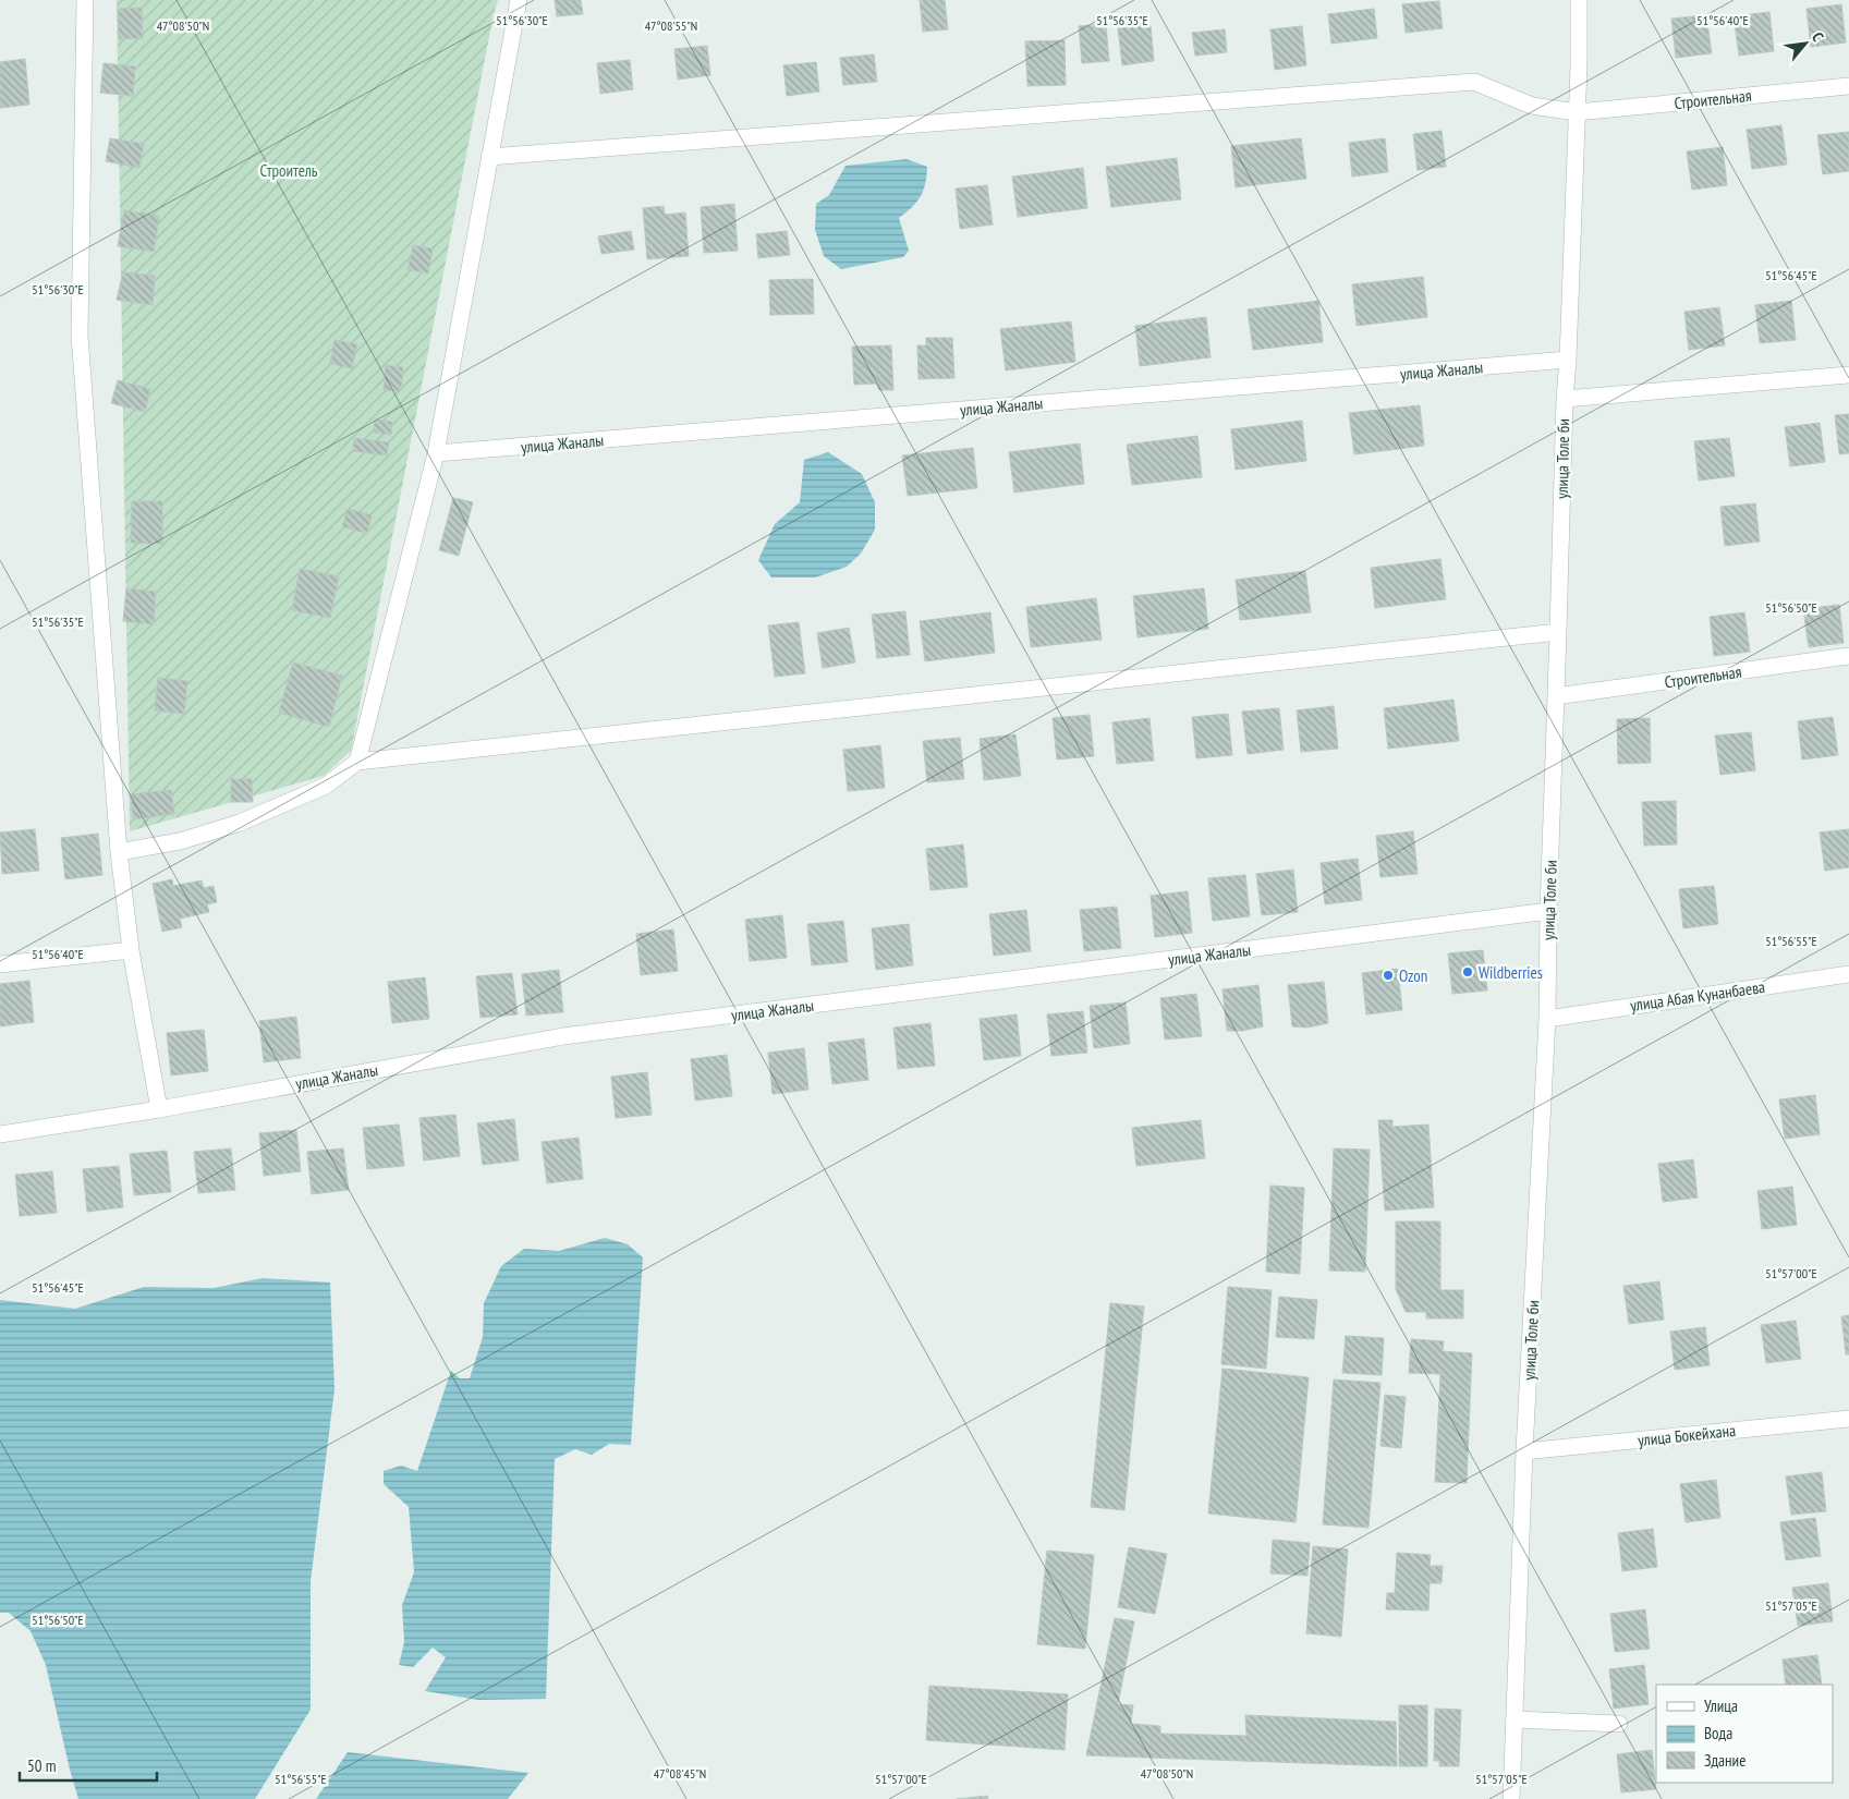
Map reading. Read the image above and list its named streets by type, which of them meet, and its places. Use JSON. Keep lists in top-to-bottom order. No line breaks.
{"streets":{"street":["Строительная","улица Жаналы","улица Толе би","улица Абая Кунанбаева","улица Бокейхана"]},"crossings":[["Строительная","улица Толе би"],["улица Жаналы","улица Толе би"],["улица Толе би","улица Абая Кунанбаева"],["улица Толе би","улица Бокейхана"]],"parks":["Строитель"],"places":["Wildberries","Ozon"],"legend":["Улица","Вода","Здание"],"scale_bar":"50 m","north":"top right","coordinates":["51°56'30\"E","51°56'35\"E","51°56'40\"E","47°08'50\"N","47°08'55\"N","51°56'45\"E","51°56'50\"E","51°56'55\"E","51°57'00\"E","51°57'05\"E","47°08'45\"N"]}
